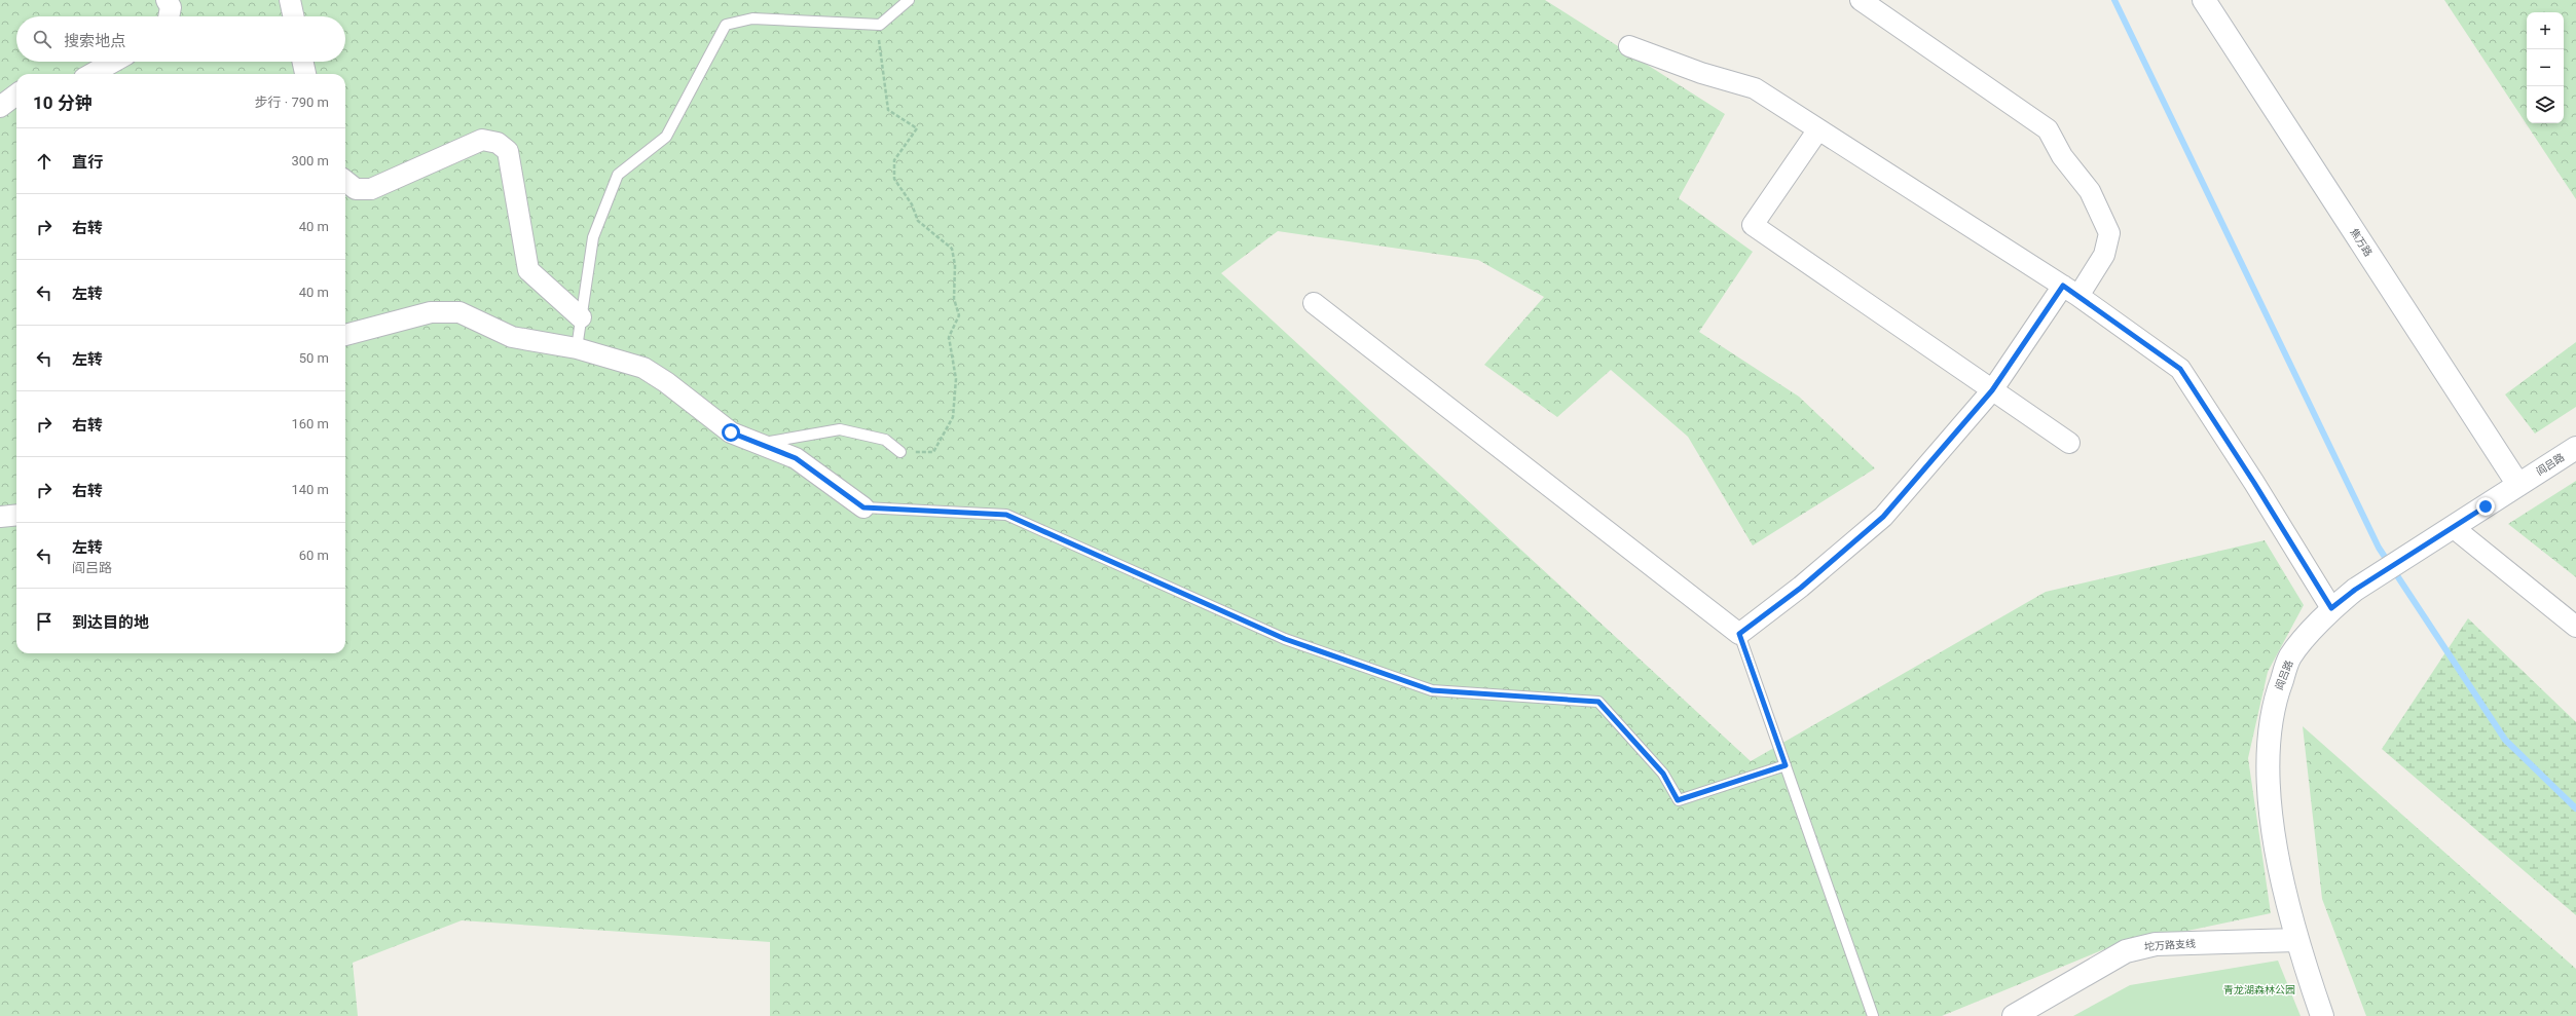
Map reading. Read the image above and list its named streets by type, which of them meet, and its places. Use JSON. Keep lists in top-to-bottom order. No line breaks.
{"streets":{"main road":["焦万路","阎吕路","坨万路支线"]},"crossings":[["焦万路","阎吕路"],["阎吕路","坨万路支线"]],"parks":["青龙湖森林公园"],"page":{"map_buttons":["+","−"],"search":"搜索地点","heading":["10 分钟","步行 · 790 m"],"list":[["直行","300 m"],["右转","40 m"],["左转","40 m"],["左转","50 m"],["右转","160 m"],["右转","140 m"],["左转","阎吕路","60 m"],"到达目的地"]}}
